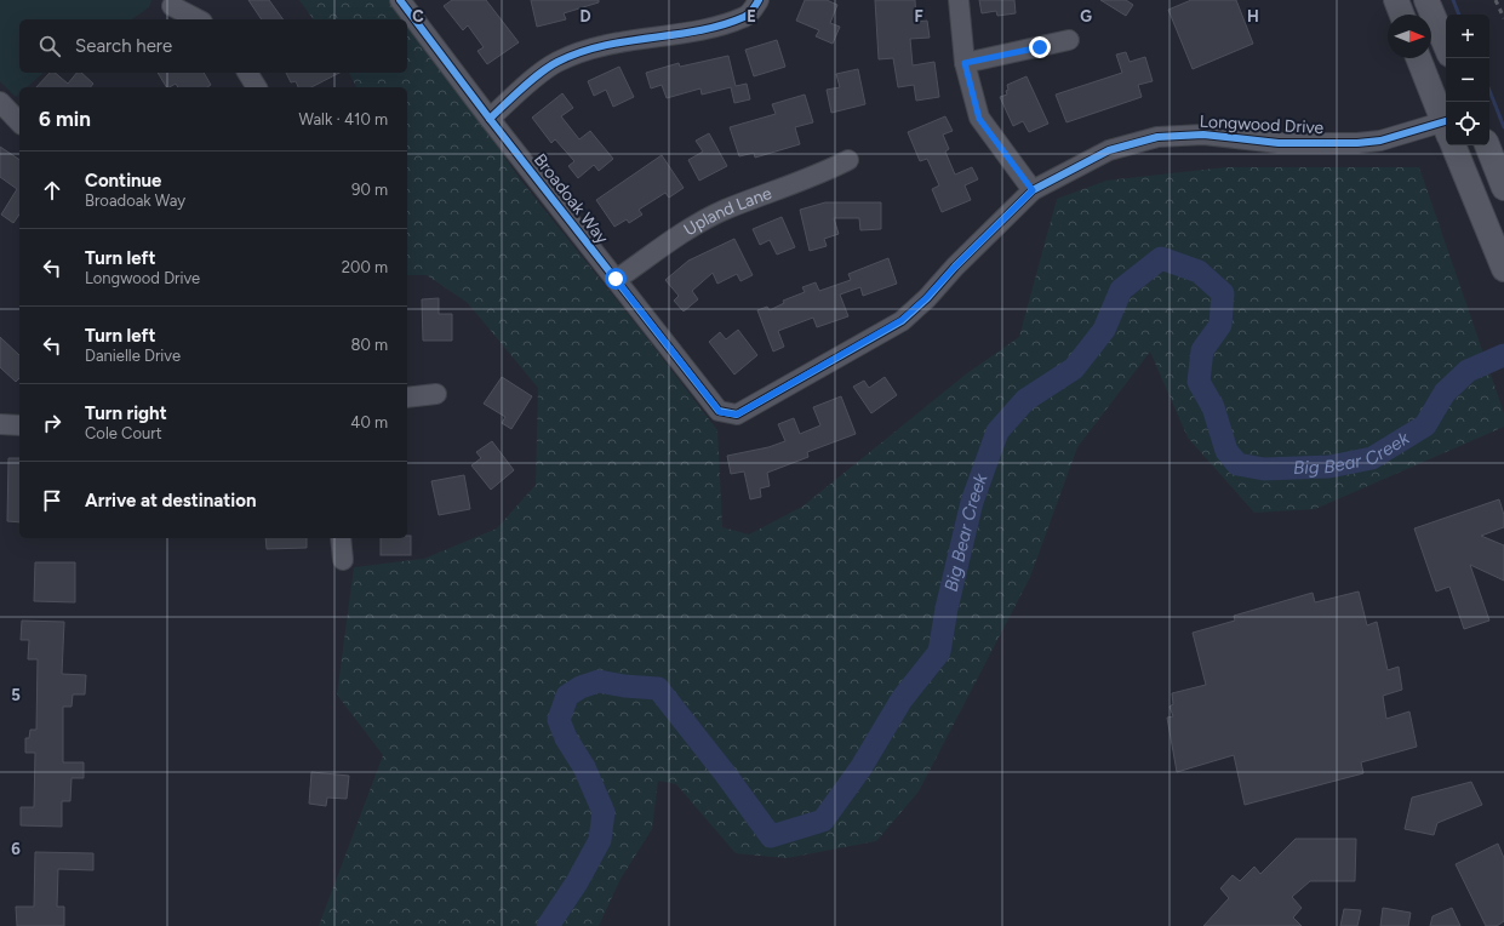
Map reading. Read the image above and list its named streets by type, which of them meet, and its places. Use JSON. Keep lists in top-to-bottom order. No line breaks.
{"streets":{"street":["Longwood Drive","Broadoak Way","Upland Lane"]},"crossings":[["Longwood Drive","Broadoak Way"],["Broadoak Way","Upland Lane"]],"water":["Big Bear Creek"],"north":"right","page":{"map_buttons":["+","−"],"search":"Search here","heading":["6 min","Walk · 410 m"],"list":[["Continue","Broadoak Way","90 m"],["Turn left","Longwood Drive","200 m"],["Turn left","Danielle Drive","80 m"],["Turn right","Cole Court","40 m"],"Arrive at destination"]},"grid":{"columns":["C","D","E","F","G","H"],"rows":["5","6"]}}
